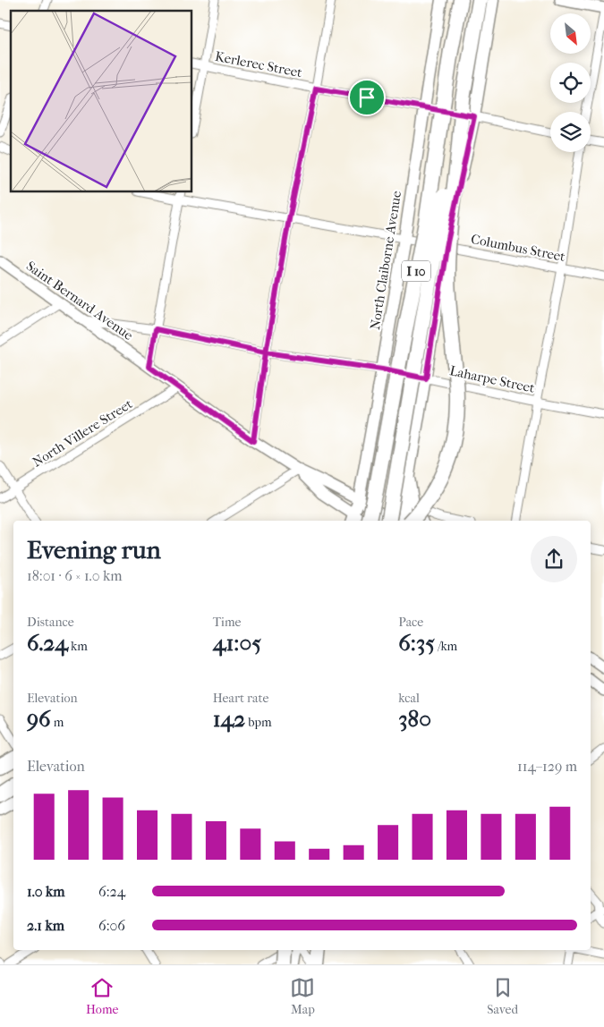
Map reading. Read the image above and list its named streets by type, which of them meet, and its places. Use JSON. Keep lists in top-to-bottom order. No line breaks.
{"streets":{"highway":["I 10"],"main road":["North Claiborne Avenue"],"street":["Kerlerec Street","Columbus Street","Saint Bernard Avenue","Laharpe Street","North Villere Street"]},"crossings":[["Kerlerec Street","North Claiborne Avenue"],["Columbus Street","North Claiborne Avenue"],["North Claiborne Avenue","Saint Bernard Avenue"],["North Claiborne Avenue","Laharpe Street"],["Saint Bernard Avenue","Laharpe Street"],["Saint Bernard Avenue","North Villere Street"]],"north":"bottom right","page":{"heading":["Evening run","18:01 · 6 × 1.0 km"],"stats":[["Distance","6.24 km"],["Time","41:05"],["Pace","6:35 /km"],["Elevation","96 m"],["Heart rate","142 bpm"],["kcal","380"]],"chart":["Elevation","114–129 m"],"list":[{"name":"1.0 km","note":"6:24"},{"name":"2.1 km","note":"6:06"}],"tabs":["Home","Map","Saved"]}}
